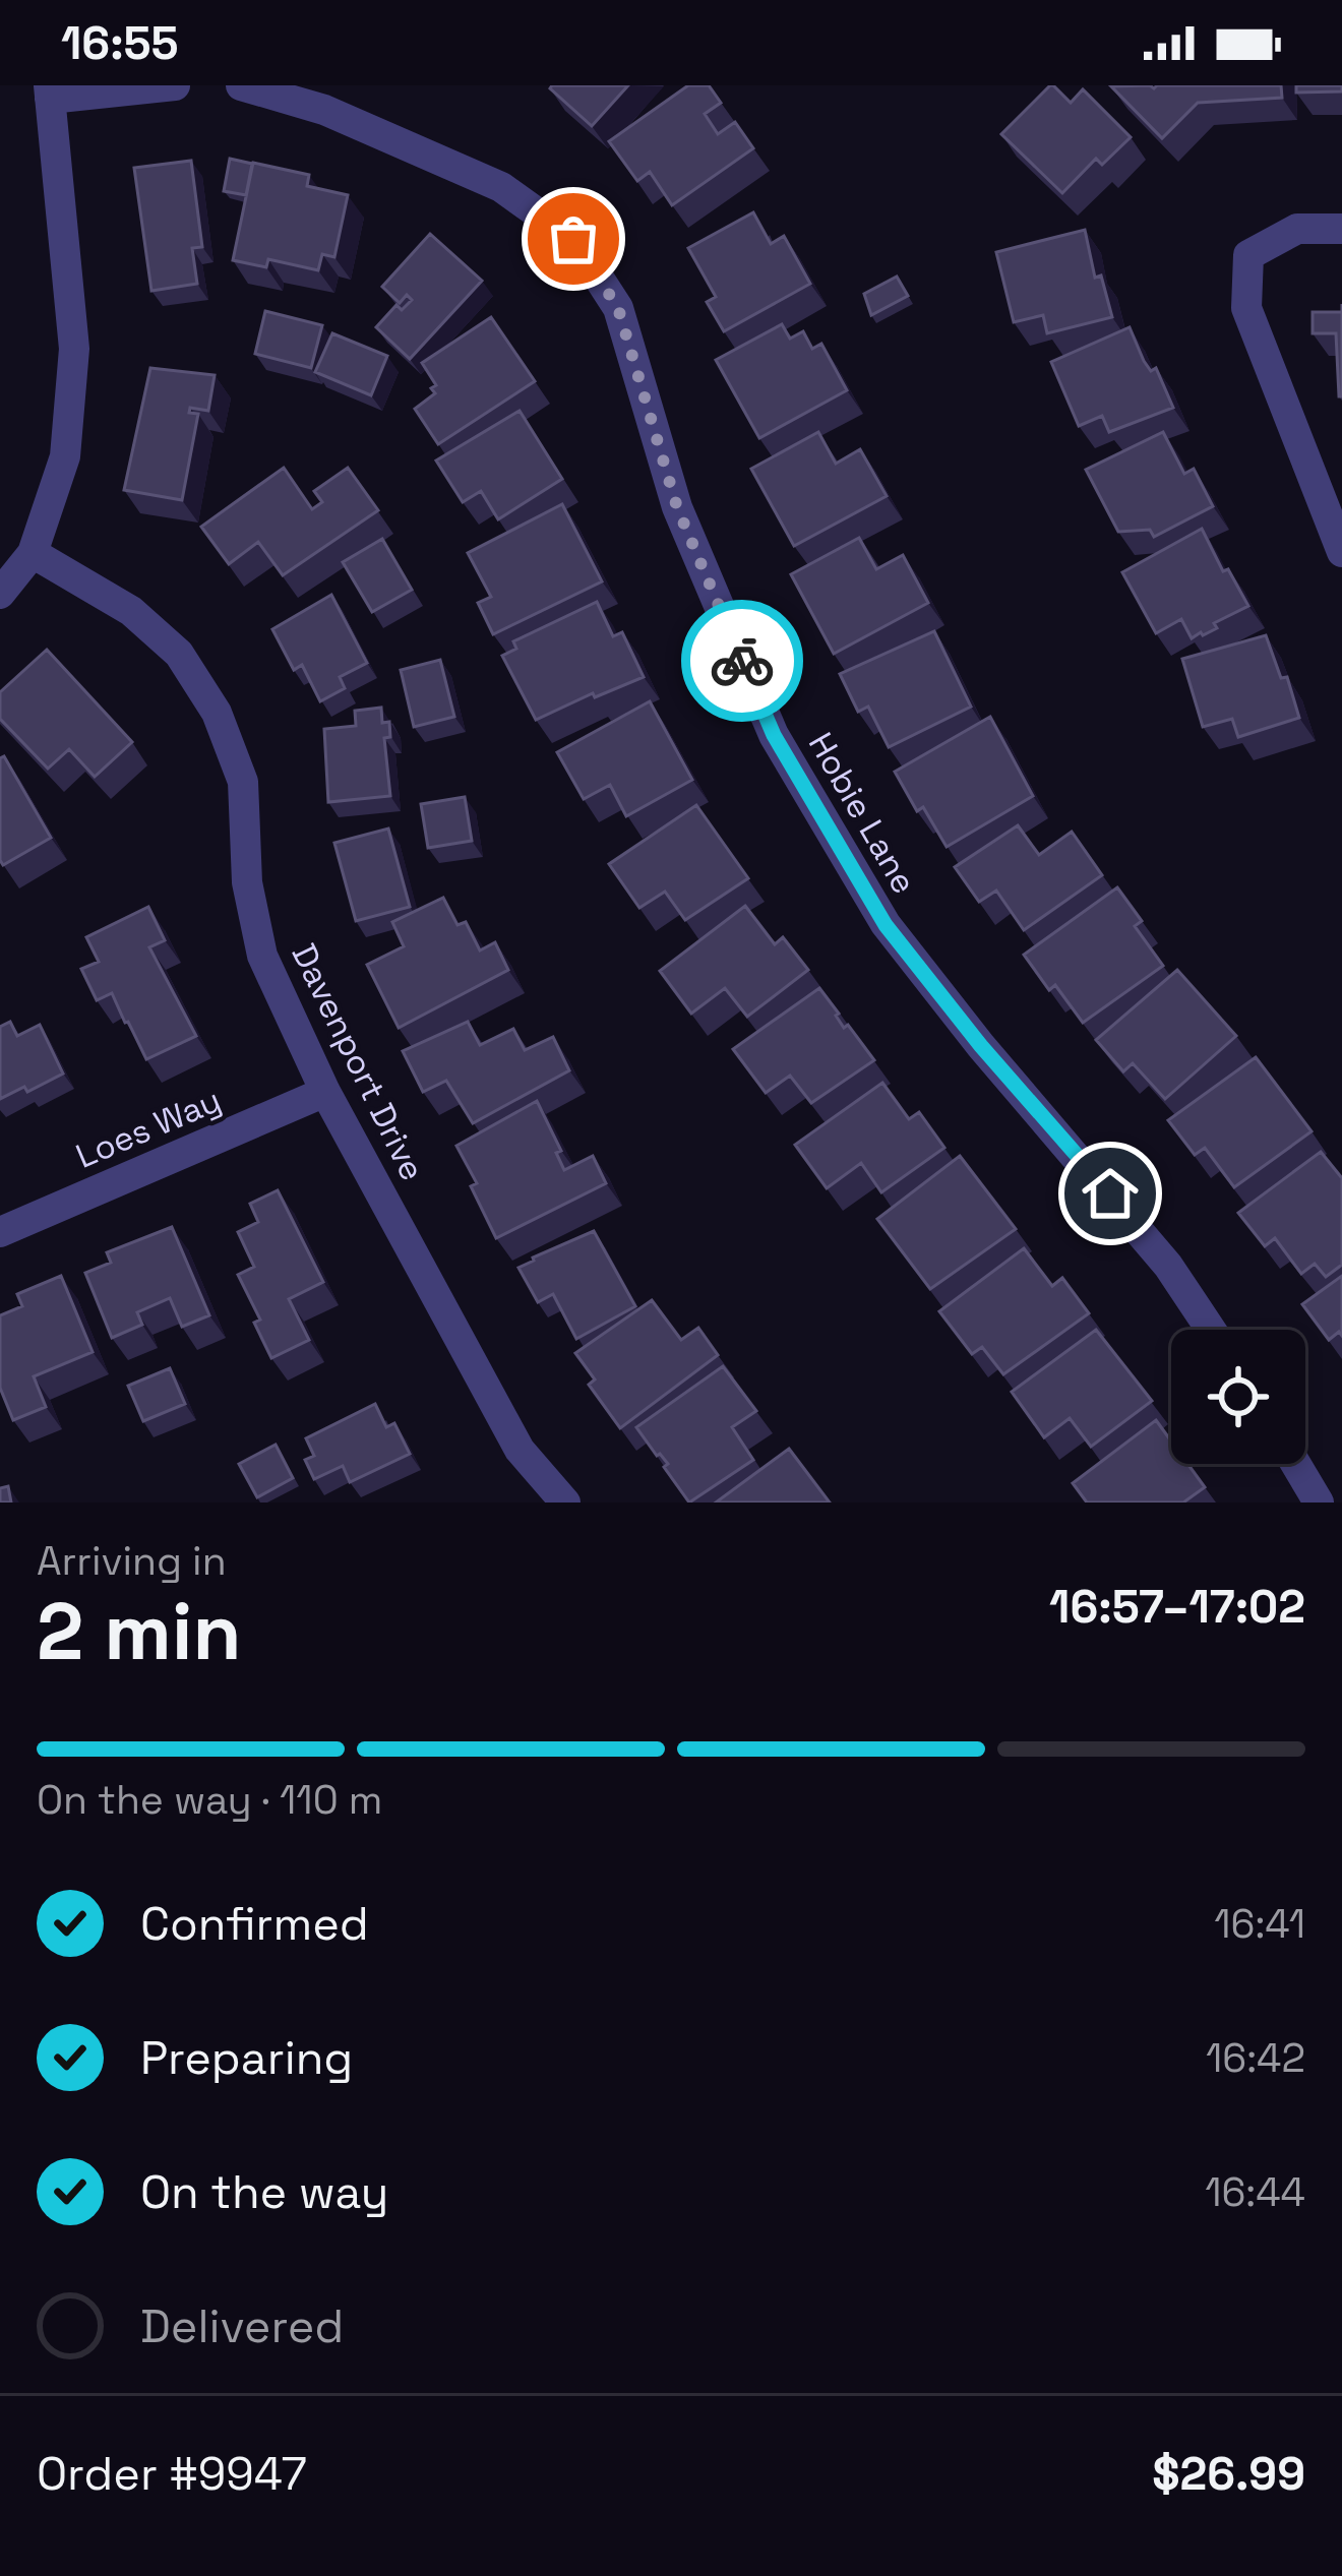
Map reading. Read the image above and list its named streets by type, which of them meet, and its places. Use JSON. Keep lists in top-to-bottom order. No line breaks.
{"streets":{"street":["Hobie Lane","Davenport Drive","Loes Way"]},"crossings":[["Davenport Drive","Loes Way"]],"page":{"status":"16:55","heading":["2 min","Arriving in","16:57–17:02"],"panel":["Order #9947","$26.99"],"bar":"On the way · 110 m","list":[["Confirmed","16:41"],["Preparing","16:42"],["On the way","16:44"],"Delivered"]}}
